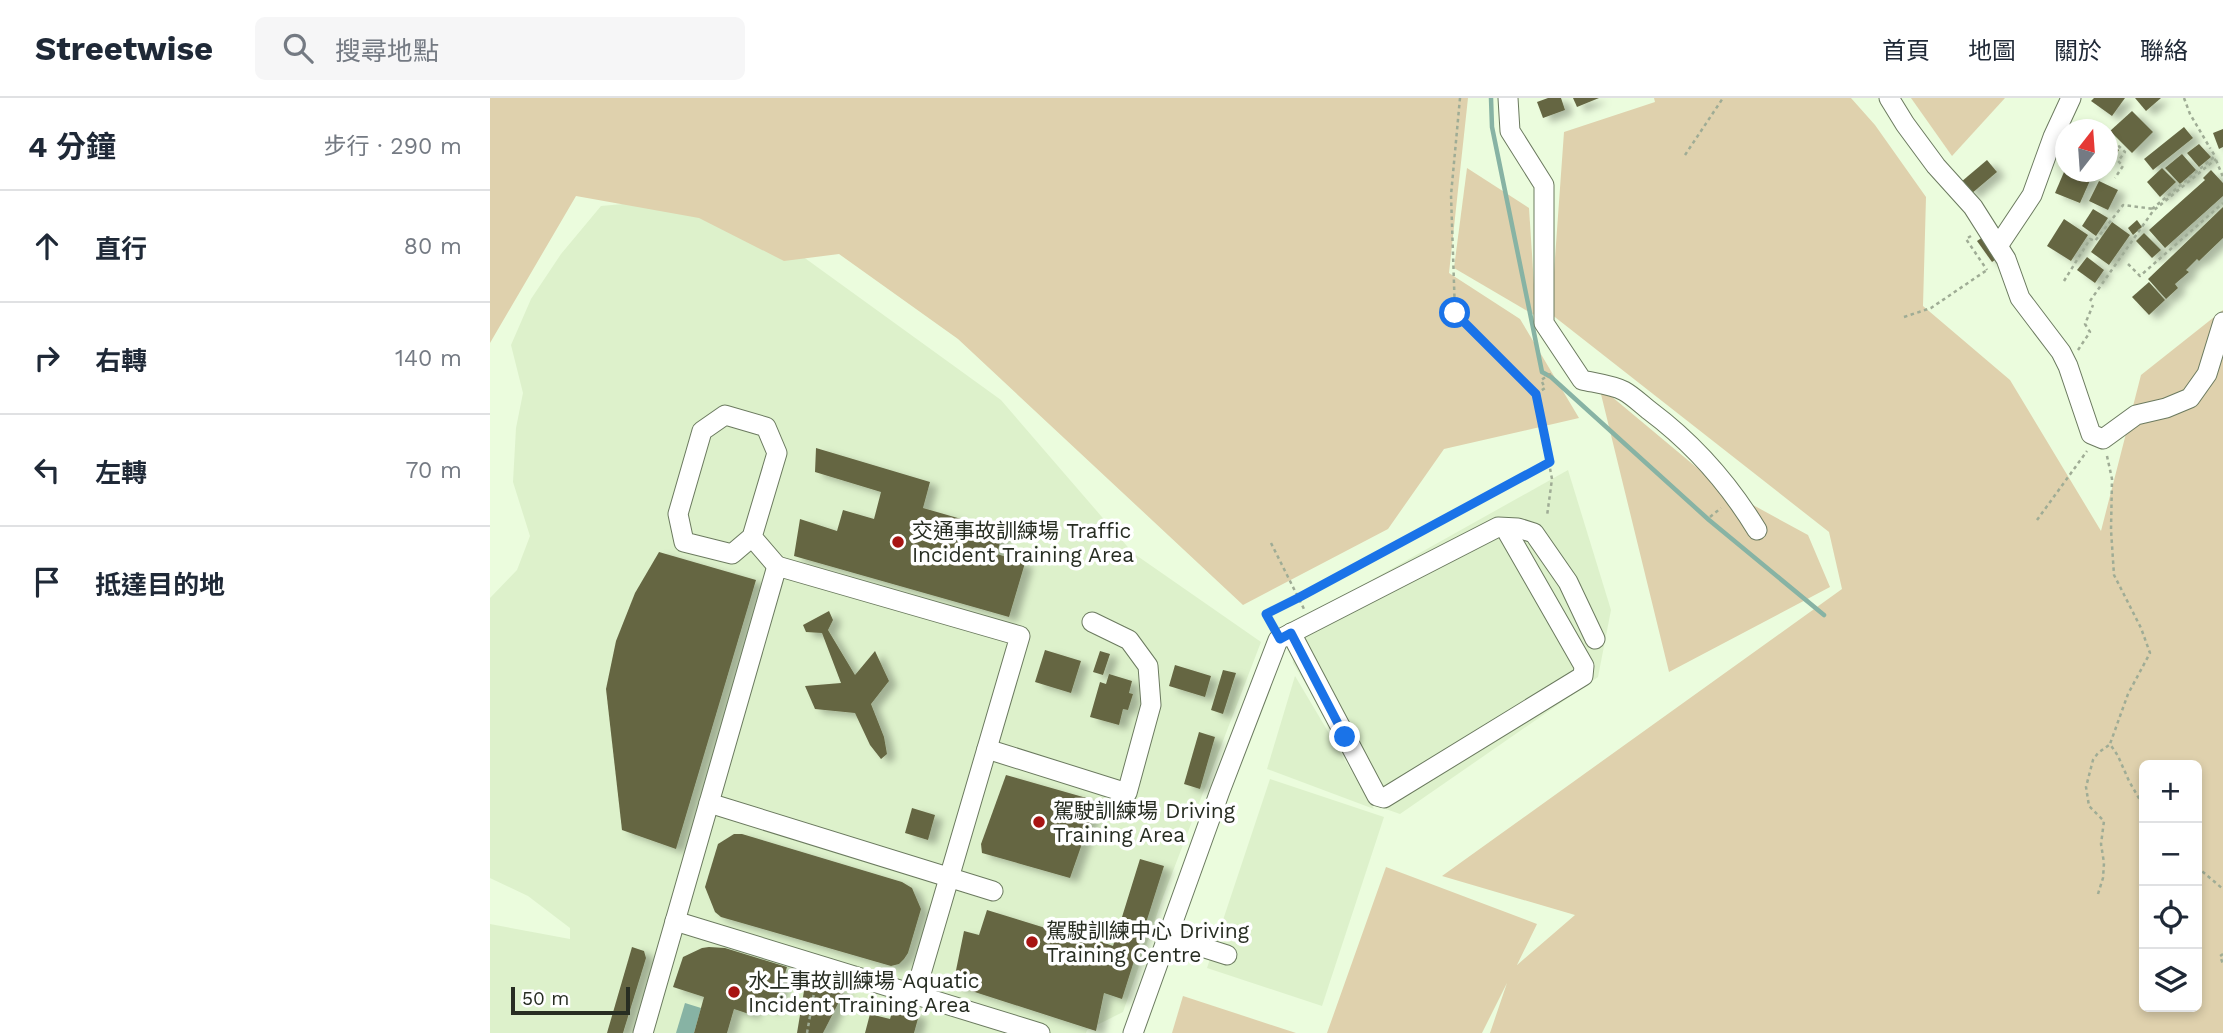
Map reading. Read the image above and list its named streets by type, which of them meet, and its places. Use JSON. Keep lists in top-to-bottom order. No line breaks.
{"places":["交通事故訓練場 Traffic Incident Training Area","駕駛訓練場 Driving Training Area","駕駛訓練中心 Driving Training Centre","水上事故訓練場 Aquatic Incident Training Area"],"scale_bar":"50 m","north":"top","page":{"header":"Streetwise","search":"搜尋地點","nav":["首頁","地圖","關於","聯絡"],"heading":["4 分鐘","步行 · 290 m"],"list":[["直行","80 m"],["右轉","140 m"],["左轉","70 m"],"抵達目的地"],"map_buttons":["+","−"],"scale":"50 m"}}
